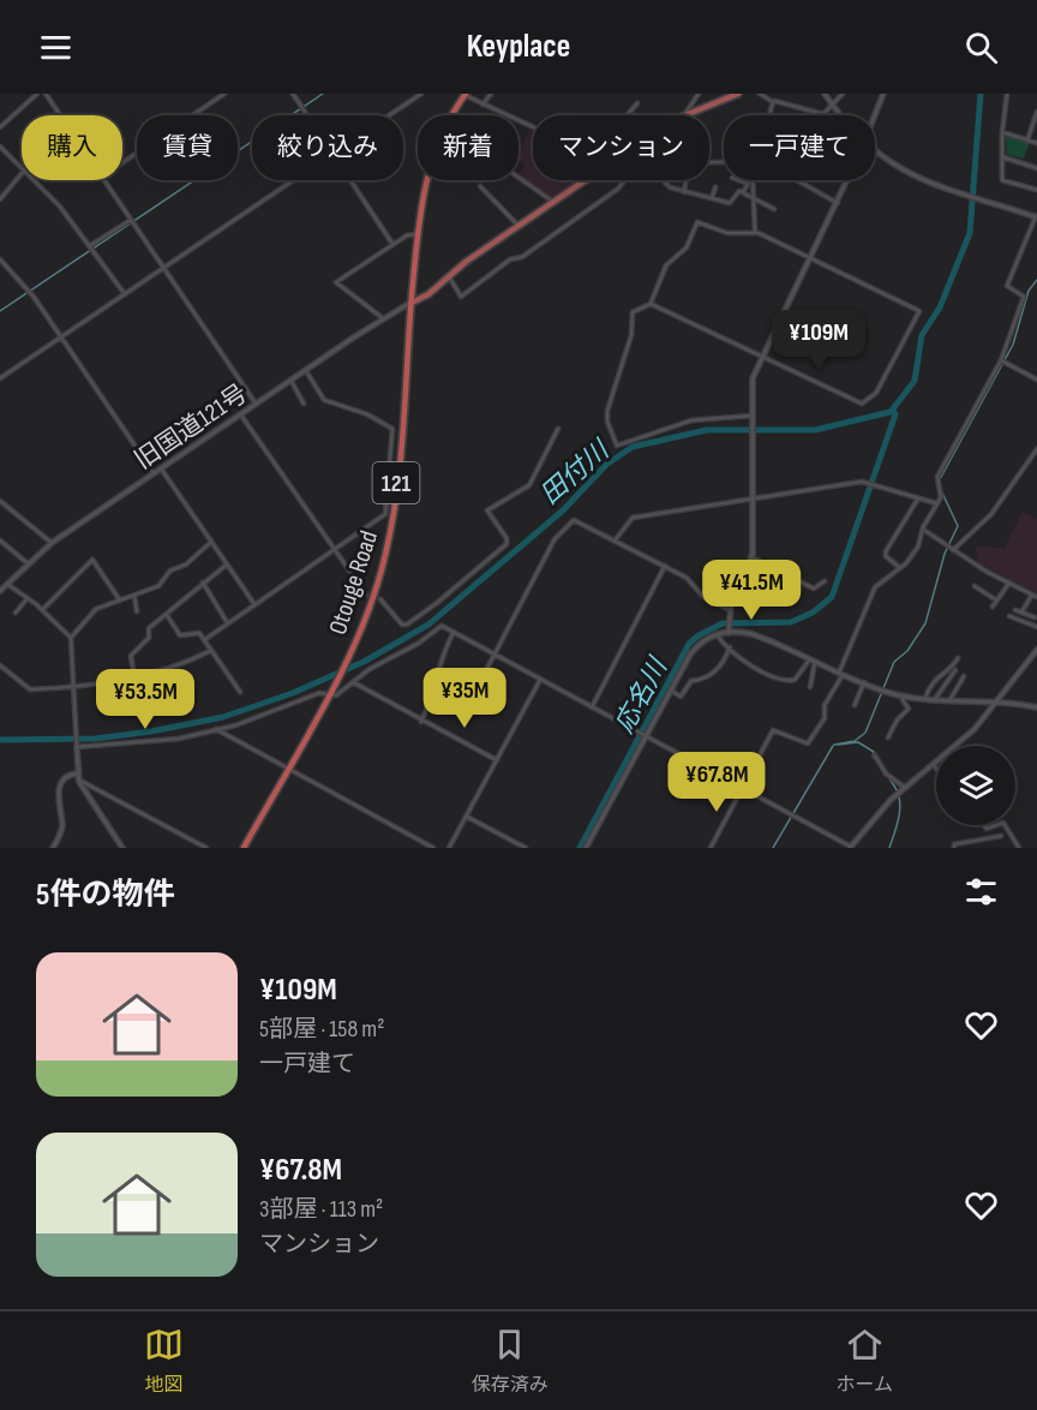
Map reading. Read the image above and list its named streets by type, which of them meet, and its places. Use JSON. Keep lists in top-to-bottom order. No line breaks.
{"streets":{"highway":["121","Otouge Road"],"street":["旧国道121号"]},"crossings":[["旧国道121号","121"],["旧国道121号","Otouge Road"],["121","Otouge Road"]],"water":["田付川","応名川"],"page":{"header":"Keyplace","chip":["購入","賃貸","絞り込み","新着","マンション","一戸建て"],"price":["¥109M","¥41.5M","¥35M","¥53.5M","¥67.8M"],"heading":"5件の物件","list":[{"name":"¥109M","note":"5部屋 · 158 m² · 一戸建て"},{"name":"¥67.8M","note":"3部屋 · 113 m² · マンション"}],"tabs":["地図","保存済み","ホーム"]}}
